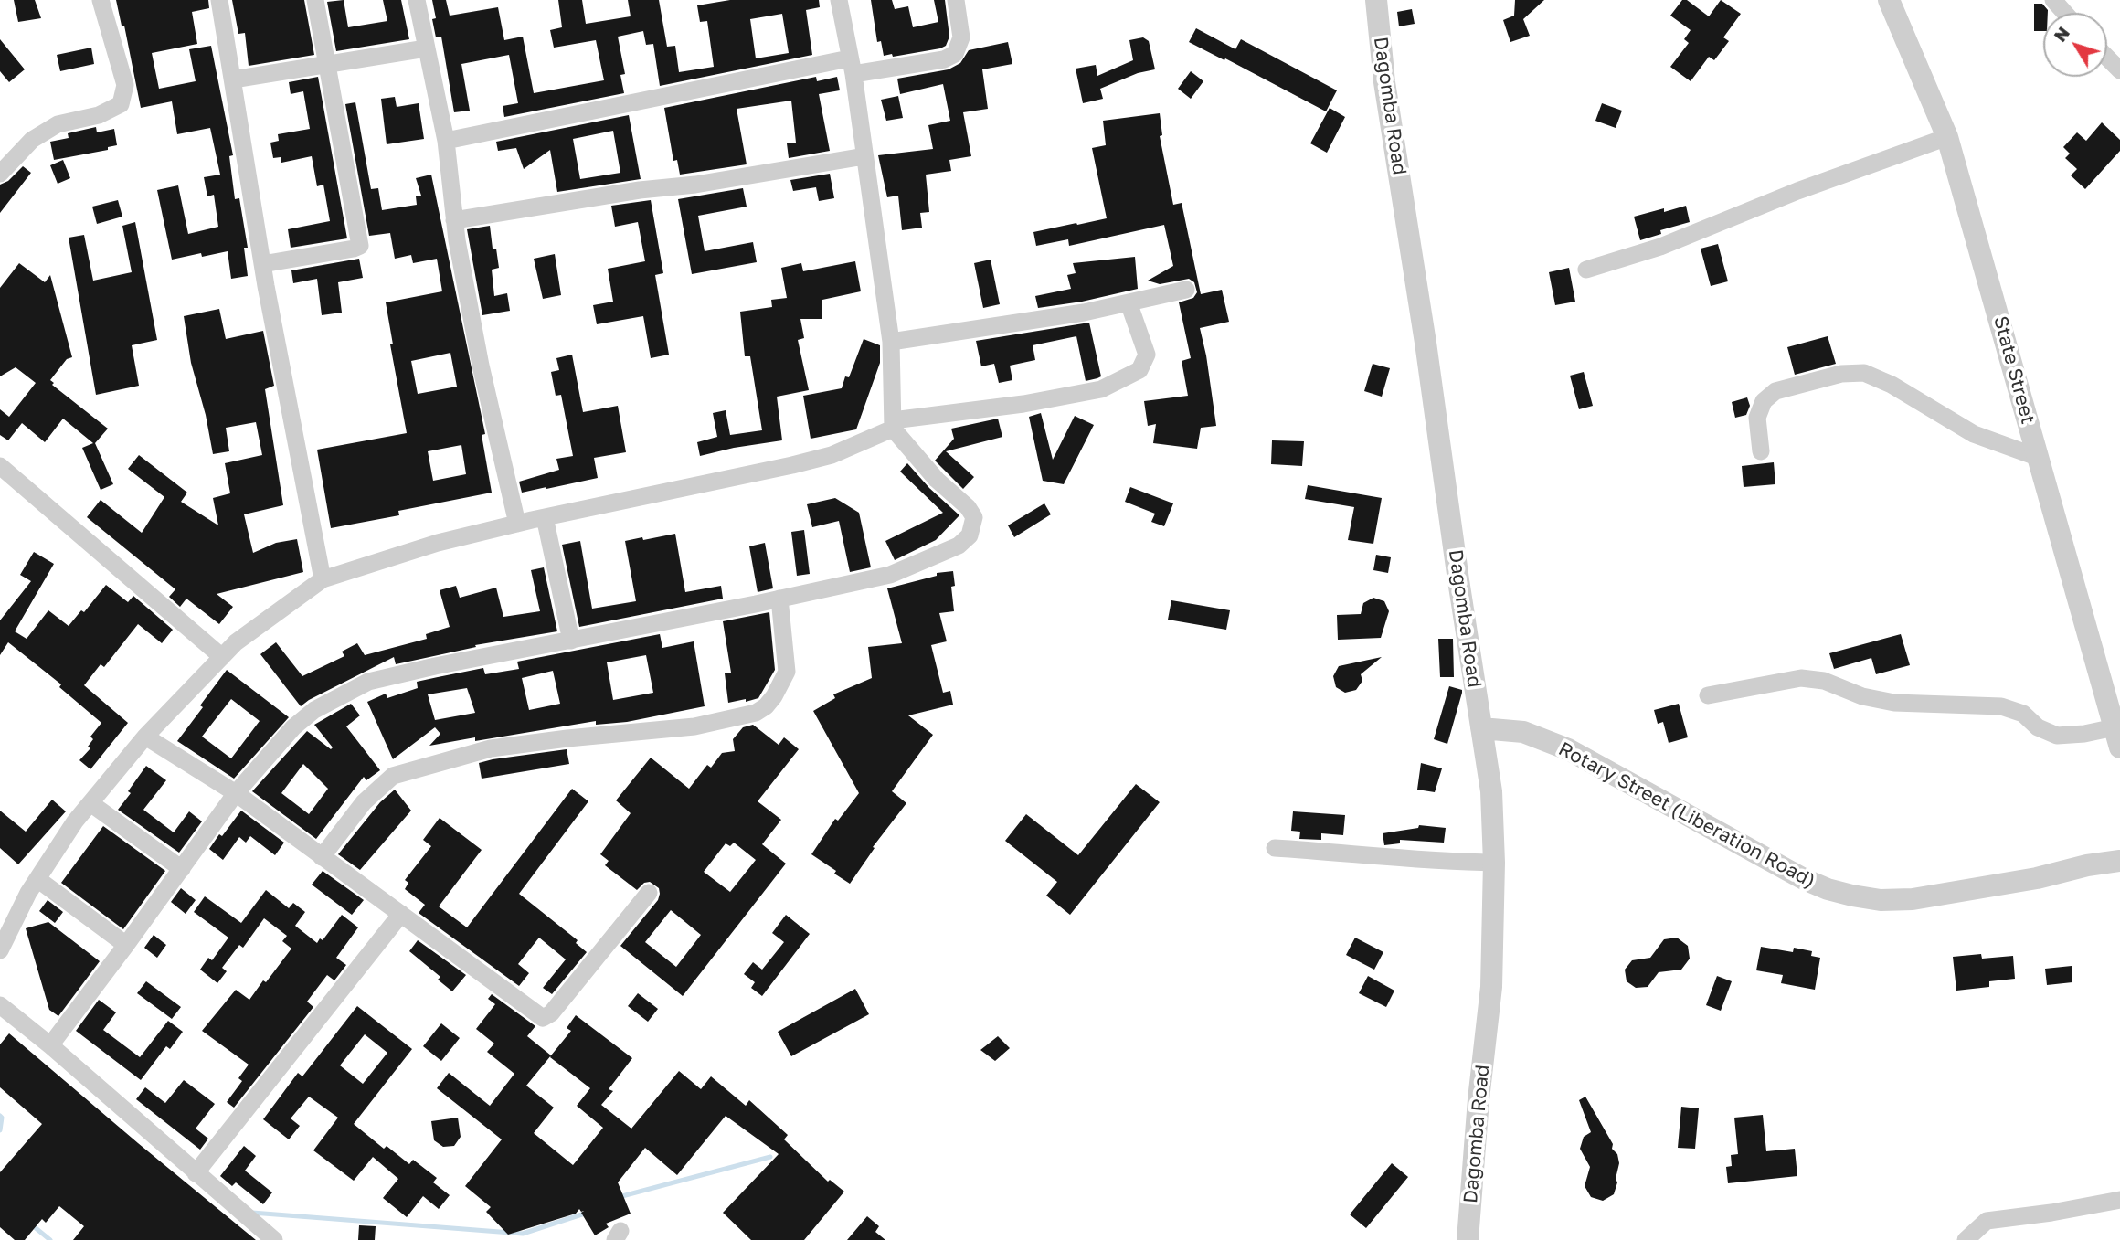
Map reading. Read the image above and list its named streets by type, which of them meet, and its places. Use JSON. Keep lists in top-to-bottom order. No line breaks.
{"streets":{"street":["Dagomba Road","State Street","Rotary Street (Liberation Road)"]},"crossings":[["Dagomba Road","Rotary Street (Liberation Road)"]],"north":"top left"}
